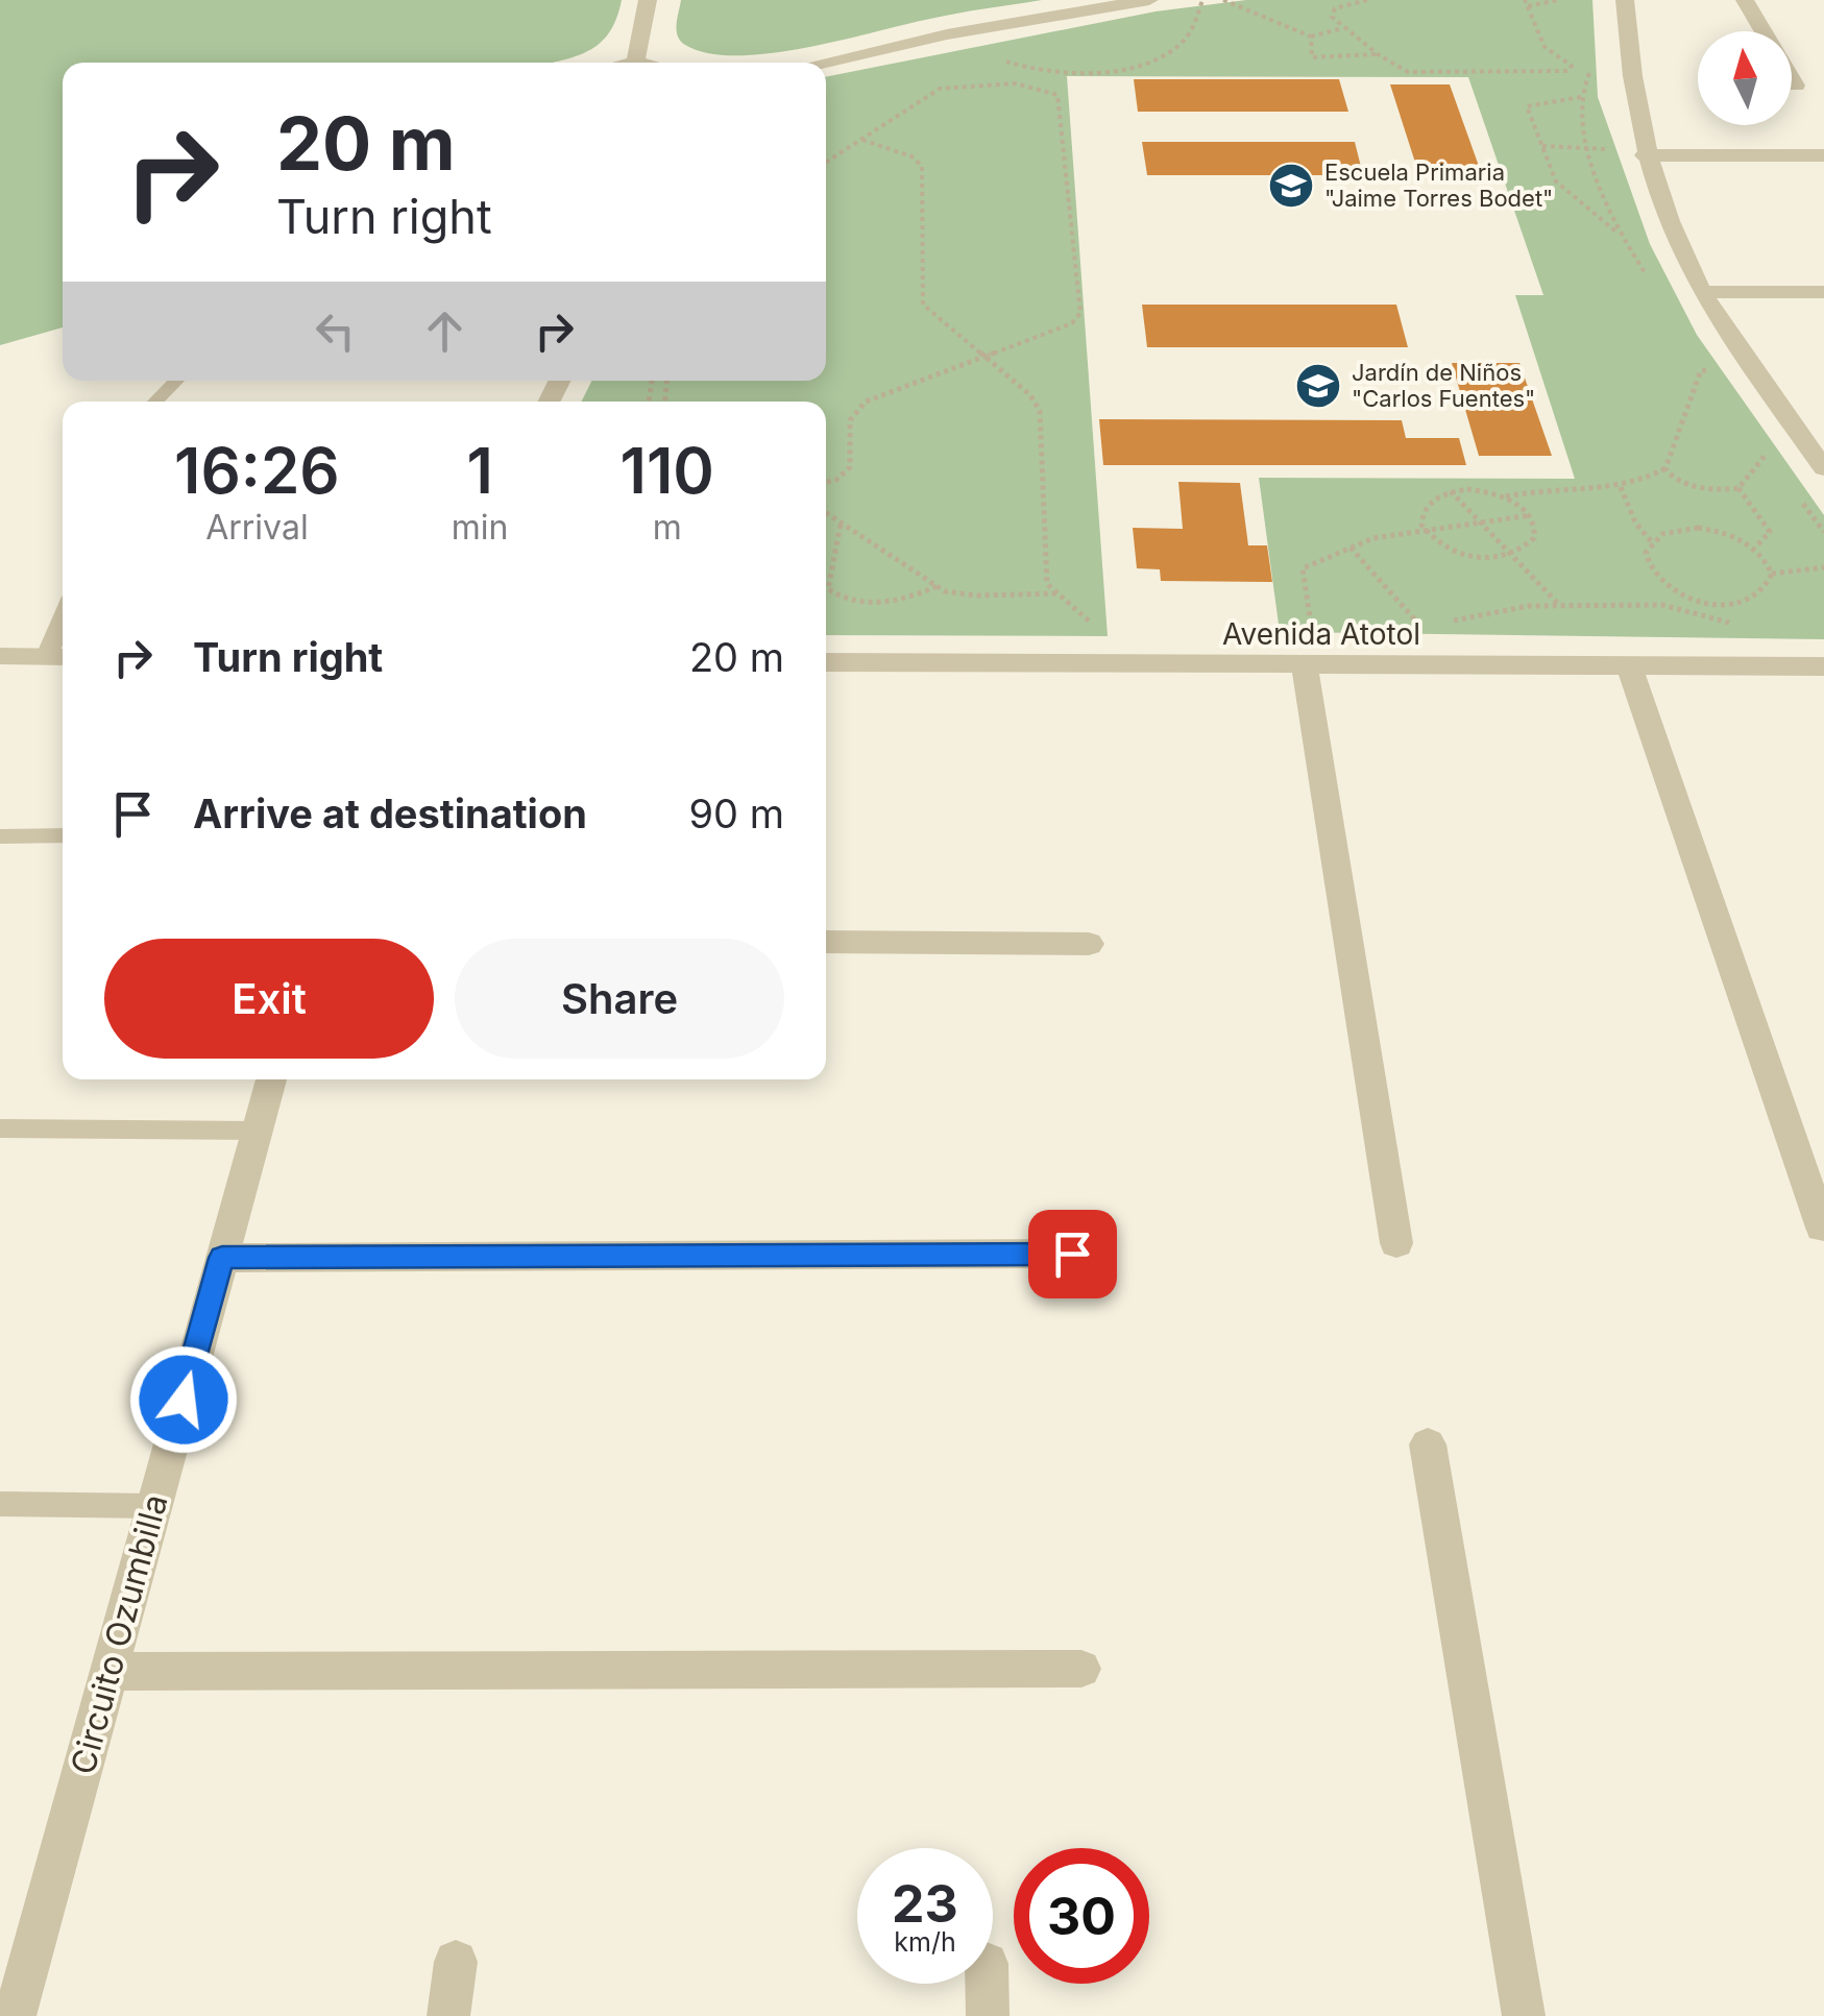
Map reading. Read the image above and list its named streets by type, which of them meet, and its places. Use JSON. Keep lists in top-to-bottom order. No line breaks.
{"streets":{"street":["Avenida Atotol","Circuito Ozumbilla"]},"places":{"school or university":["Escuela Primaria \"Jaime Torres Bodet\"","Jardín de Niños \"Carlos Fuentes\""]},"north":"top","page":{"turn":["20 m","Turn right"],"eta":["16:26","Arrival","1","min","110","m"],"list":[{"name":"Turn right","value":"20 m"},{"name":"Arrive at destination","value":"90 m"}],"buttons":["Exit","Share"],"speed":"23 km/h","limit":"30"}}
